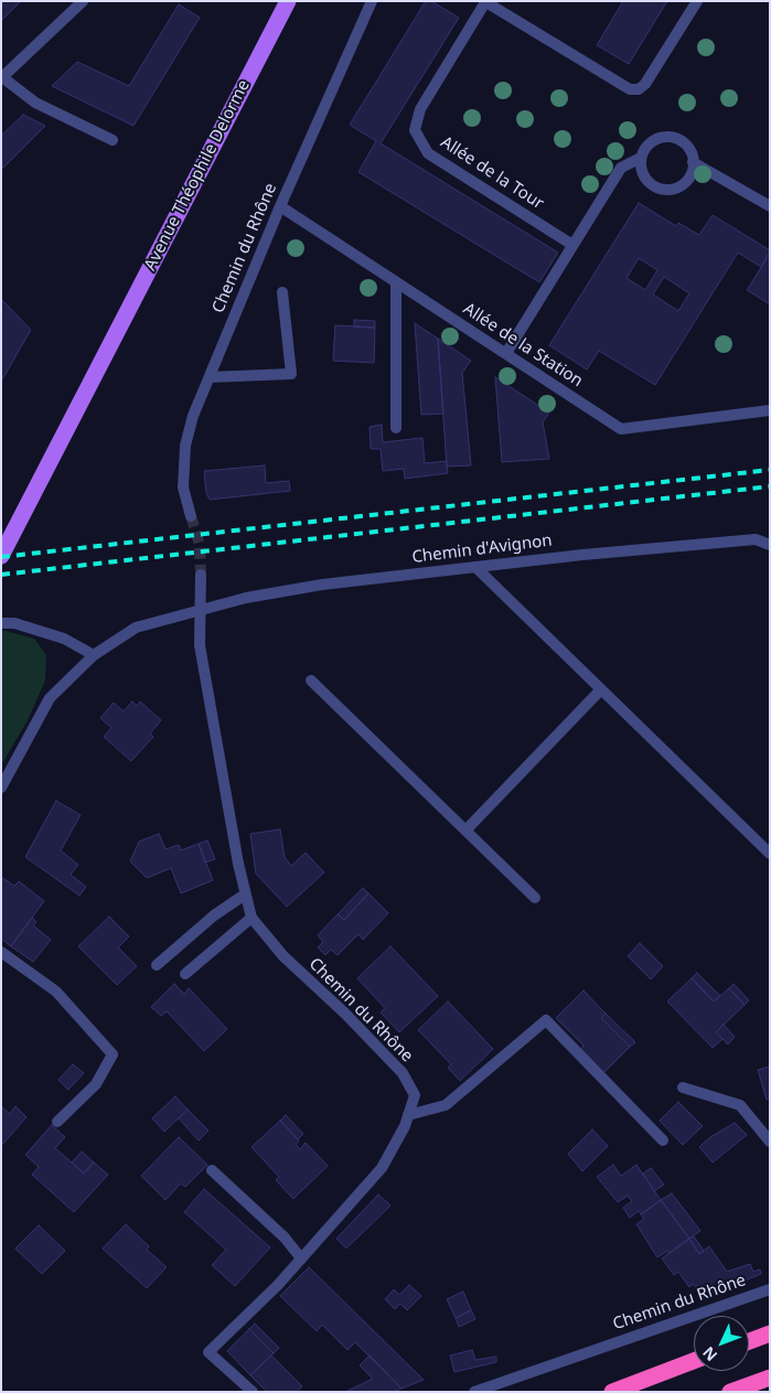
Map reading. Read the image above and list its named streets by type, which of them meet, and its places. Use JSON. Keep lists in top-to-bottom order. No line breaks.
{"streets":{"main road":["Avenue Théophile Delorme"],"street":["Allée de la Tour","Chemin du Rhône","Allée de la Station","Chemin d'Avignon"]},"crossings":[["Chemin du Rhône","Allée de la Station"],["Chemin du Rhône","Chemin d'Avignon"]],"north":"bottom left"}
